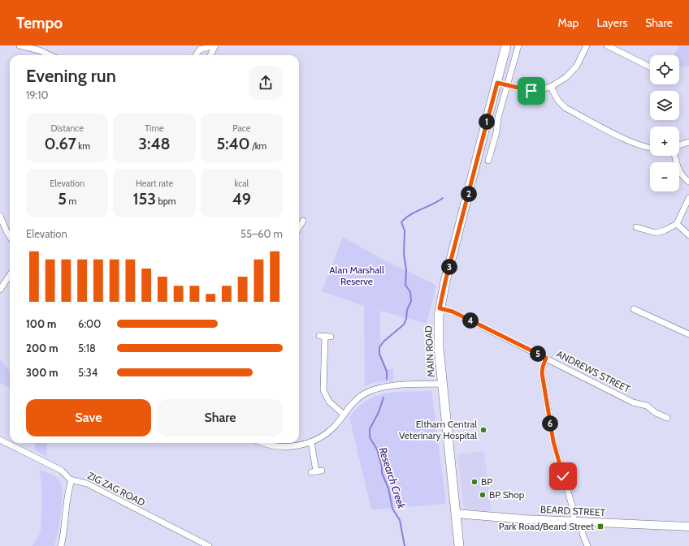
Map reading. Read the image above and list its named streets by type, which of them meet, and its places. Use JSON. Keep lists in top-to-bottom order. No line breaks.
{"streets":{"main road":["MAIN ROAD"],"street":["ANDREWS STREET","ZIG ZAG ROAD","BEARD STREET"]},"crossings":[["MAIN ROAD","ANDREWS STREET"],["MAIN ROAD","BEARD STREET"]],"water":["Research Creek"],"parks":["Alan Marshall Reserve"],"places":{"other":["Eltham Central Veterinary Hospital","BP","BP Shop"],"transit":["Park Road/Beard Street"]},"page":{"header":"Tempo","nav":["Map","Layers","Share"],"map_buttons":["+","−"],"heading":["Evening run","19:10"],"stats":[["Distance","0.67 km"],["Time","3:48"],["Pace","5:40 /km"],["Elevation","5 m"],["Heart rate","153 bpm"],["kcal","49"]],"pins":["1","2","3","4","5","6"],"chart":["Elevation","55–60 m"],"list":[{"name":"100 m","note":"6:00"},{"name":"200 m","note":"5:18"},{"name":"300 m","note":"5:34"}],"buttons":["Save","Share"]}}
